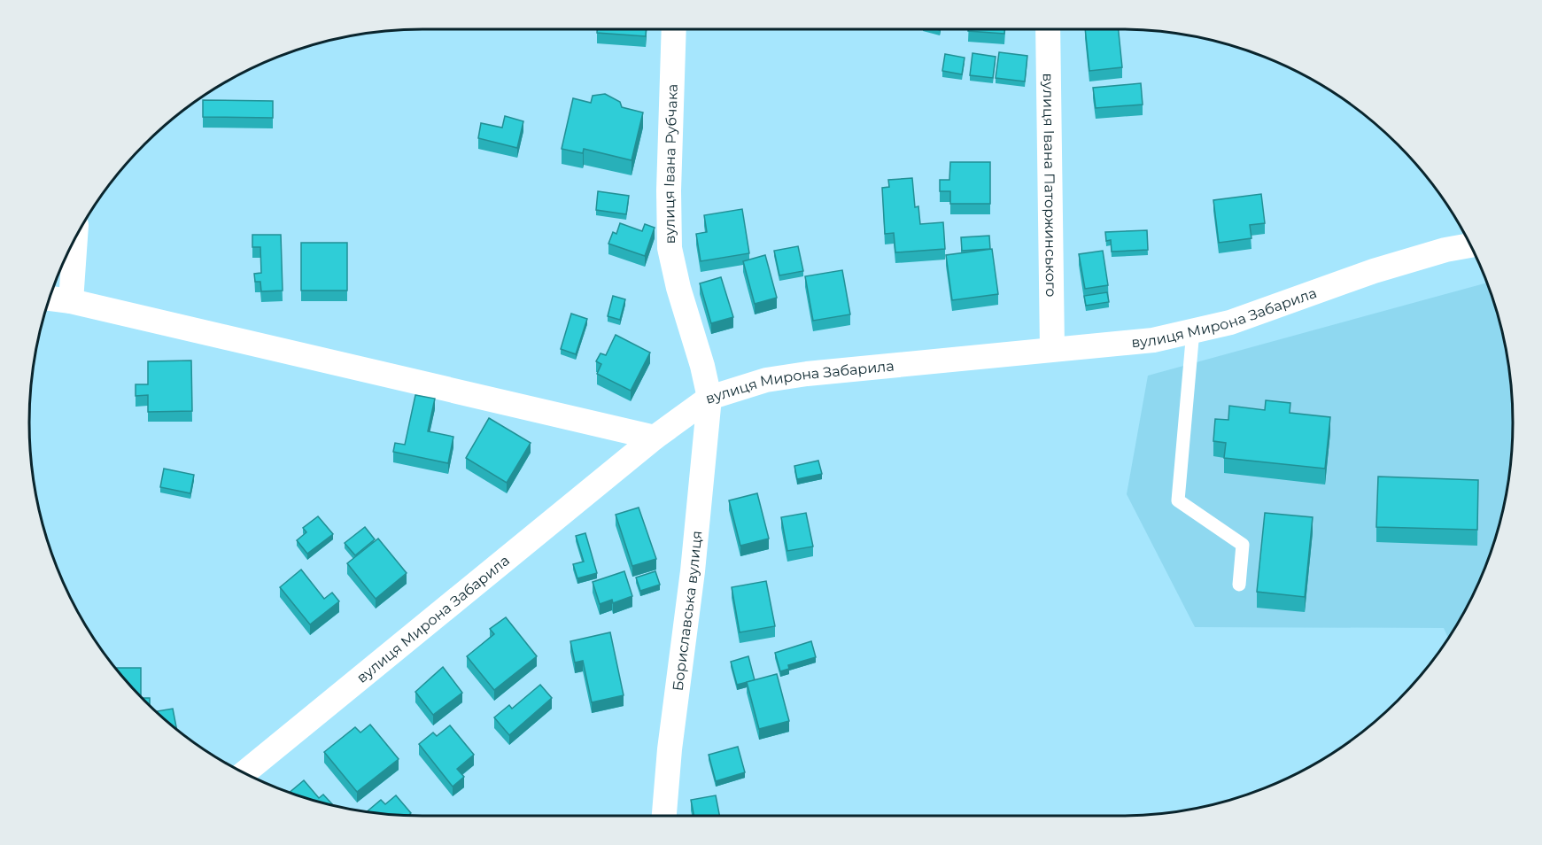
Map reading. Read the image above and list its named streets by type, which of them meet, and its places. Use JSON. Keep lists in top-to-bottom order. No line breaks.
{"streets":{"street":["вулиця Івана Рубчака","вулиця Івана Паторжинського","вулиця Мирона Забарила","Бориславська вулиця"]},"crossings":[["вулиця Івана Рубчака","вулиця Мирона Забарила"],["вулиця Івана Рубчака","Бориславська вулиця"],["вулиця Івана Паторжинського","вулиця Мирона Забарила"],["вулиця Мирона Забарила","Бориславська вулиця"]]}
